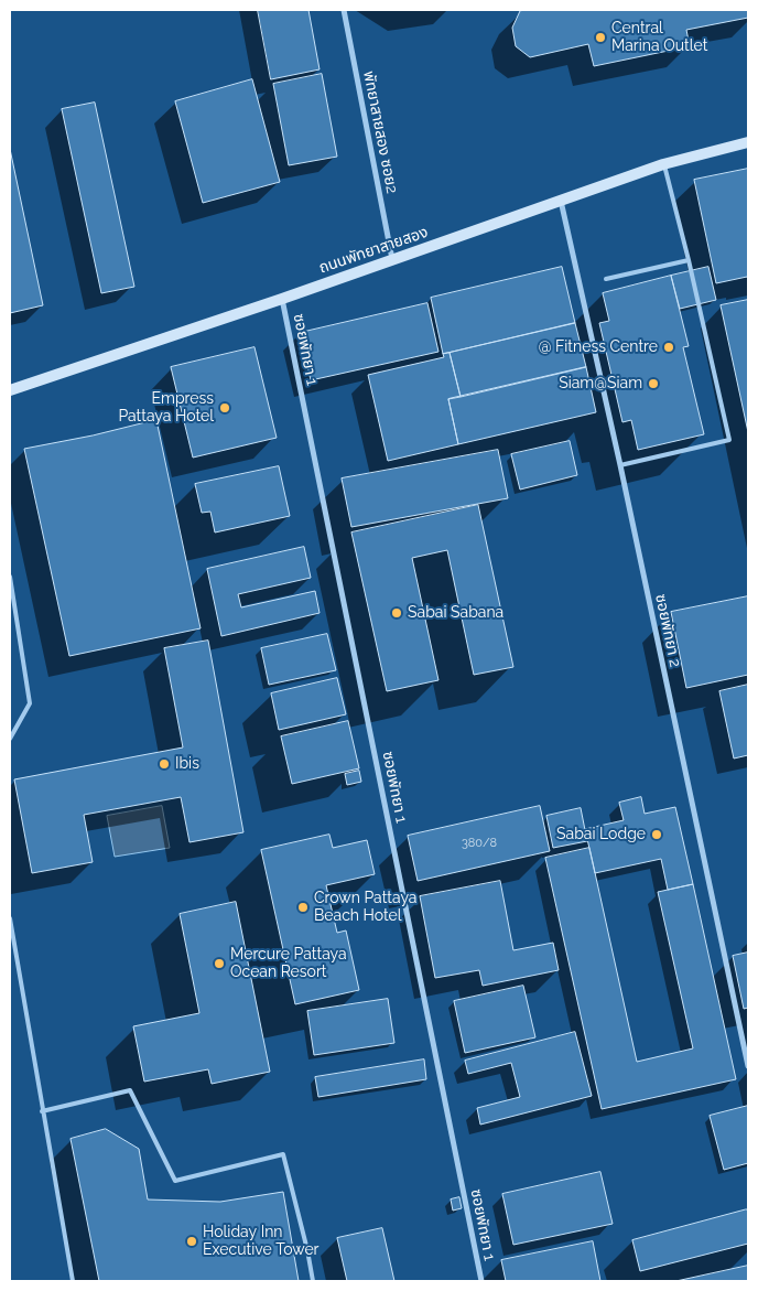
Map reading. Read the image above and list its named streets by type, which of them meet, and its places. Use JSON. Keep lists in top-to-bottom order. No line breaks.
{"streets":{"main road":["ถนนพัทยาสายสอง"],"street":["พัทยาสายสอง ซอย2","ซอยพัทยา 1","ซอยพัทยา 2"]},"crossings":[["พัทยาสายสอง ซอย2","ถนนพัทยาสายสอง"],["ถนนพัทยาสายสอง","ซอยพัทยา 1"],["ถนนพัทยาสายสอง","ซอยพัทยา 2"]],"places":["Central Marina Outlet","@ Fitness Centre","Siam@Siam","Empress Pattaya Hotel","Sabai Sabana","Ibis","Sabai Lodge","Crown Pattaya Beach Hotel","Mercure Pattaya Ocean Resort","Holiday Inn Executive Tower"],"house_numbers":["380/8"]}
